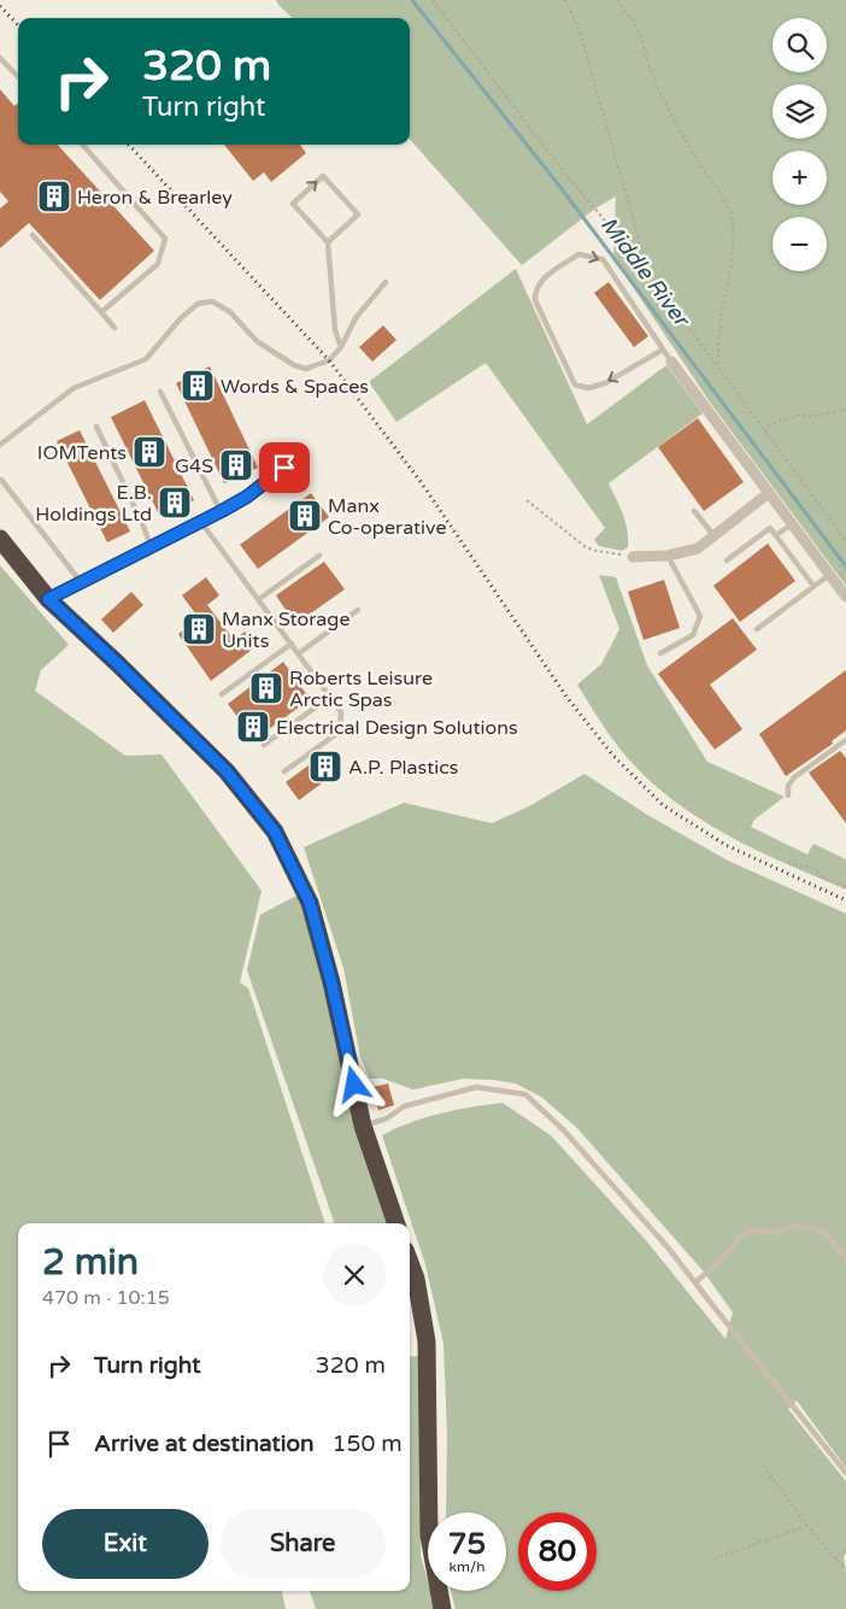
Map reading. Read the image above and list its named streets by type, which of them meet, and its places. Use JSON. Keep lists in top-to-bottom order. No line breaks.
{"water":["Middle River"],"places":{"building":["Heron & Brearley","Words & Spaces","IOMTents","G4S","E.B. Holdings Ltd","Manx Co-operative","Manx Storage Units","Roberts Leisure Arctic Spas","Electrical Design Solutions","A.P. Plastics"]},"page":{"map_buttons":["+","−"],"turn":["320 m","Turn right"],"heading":["2 min","470 m · 10:15"],"list":[{"name":"Turn right","value":"320 m"},{"name":"Arrive at destination","value":"150 m"}],"buttons":["Exit","Share"],"speed":"75 km/h","limit":"80"}}
